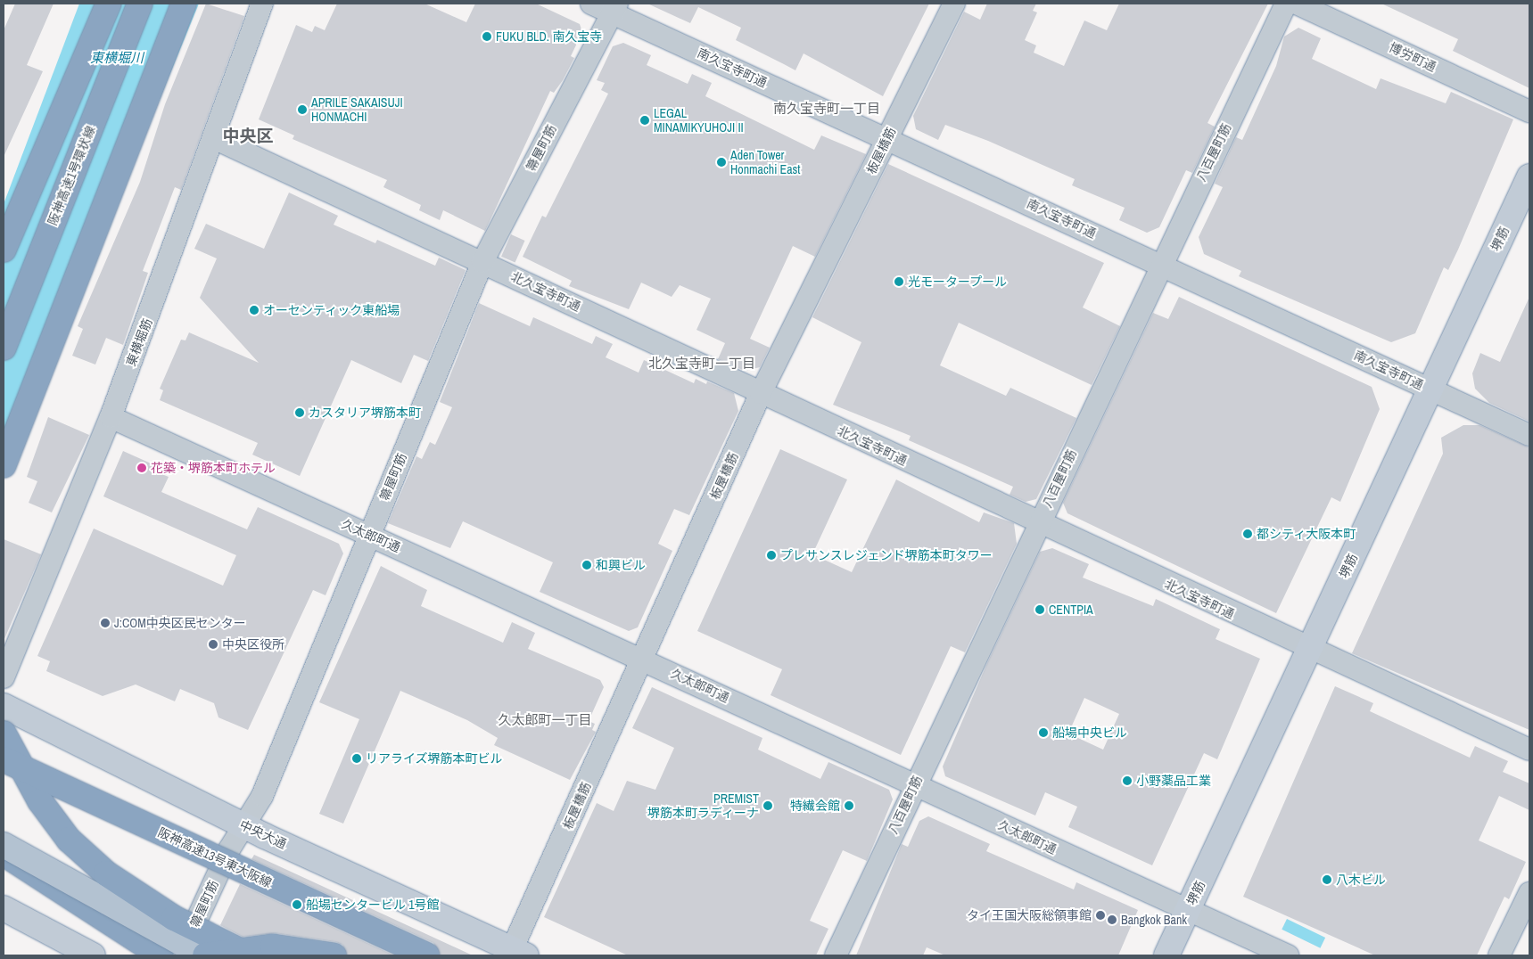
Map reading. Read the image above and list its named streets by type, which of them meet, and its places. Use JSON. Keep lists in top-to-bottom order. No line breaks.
{"streets":{"highway":["阪神高速1号環状線","阪神高速13号東大阪線"],"main road":["堺筋","中央大通"],"street":["博労町通","南久宝寺町通","箒屋町筋","板屋橋筋","八百屋町筋","北久宝寺町通","東横堀筋","久太郎町通"]},"crossings":[["南久宝寺町通","箒屋町筋"],["南久宝寺町通","板屋橋筋"],["南久宝寺町通","八百屋町筋"],["南久宝寺町通","堺筋"],["箒屋町筋","北久宝寺町通"],["箒屋町筋","久太郎町通"],["箒屋町筋","中央大通"],["板屋橋筋","北久宝寺町通"],["板屋橋筋","久太郎町通"],["板屋橋筋","中央大通"],["八百屋町筋","北久宝寺町通"],["八百屋町筋","久太郎町通"],["堺筋","北久宝寺町通"],["堺筋","久太郎町通"],["北久宝寺町通","東横堀筋"],["東横堀筋","久太郎町通"]],"districts":["南久宝寺町一丁目","中央区","北久宝寺町一丁目","久太郎町一丁目"],"water":["東横堀川"],"places":["FUKU BLD. 南久宝寺","APRILE SAKAISUJI HONMACHI","LEGAL MINAMIKYUHOJI II","Aden Tower Honmachi East","光モータープール","オーセンティック東船場","カスタリア堺筋本町","花築・堺筋本町ホテル","都シティ大阪本町","プレサンスレジェンド堺筋本町タワー","和興ビル","CENTPIA","J:COM中央区民センター","中央区役所","船場中央ビル","リアライズ堺筋本町ビル","小野薬品工業","PREMIST 堺筋本町ラディーナ","特繊会館","八木ビル","船場センタービル 1号館","タイ王国大阪総領事館","Bangkok Bank"]}
